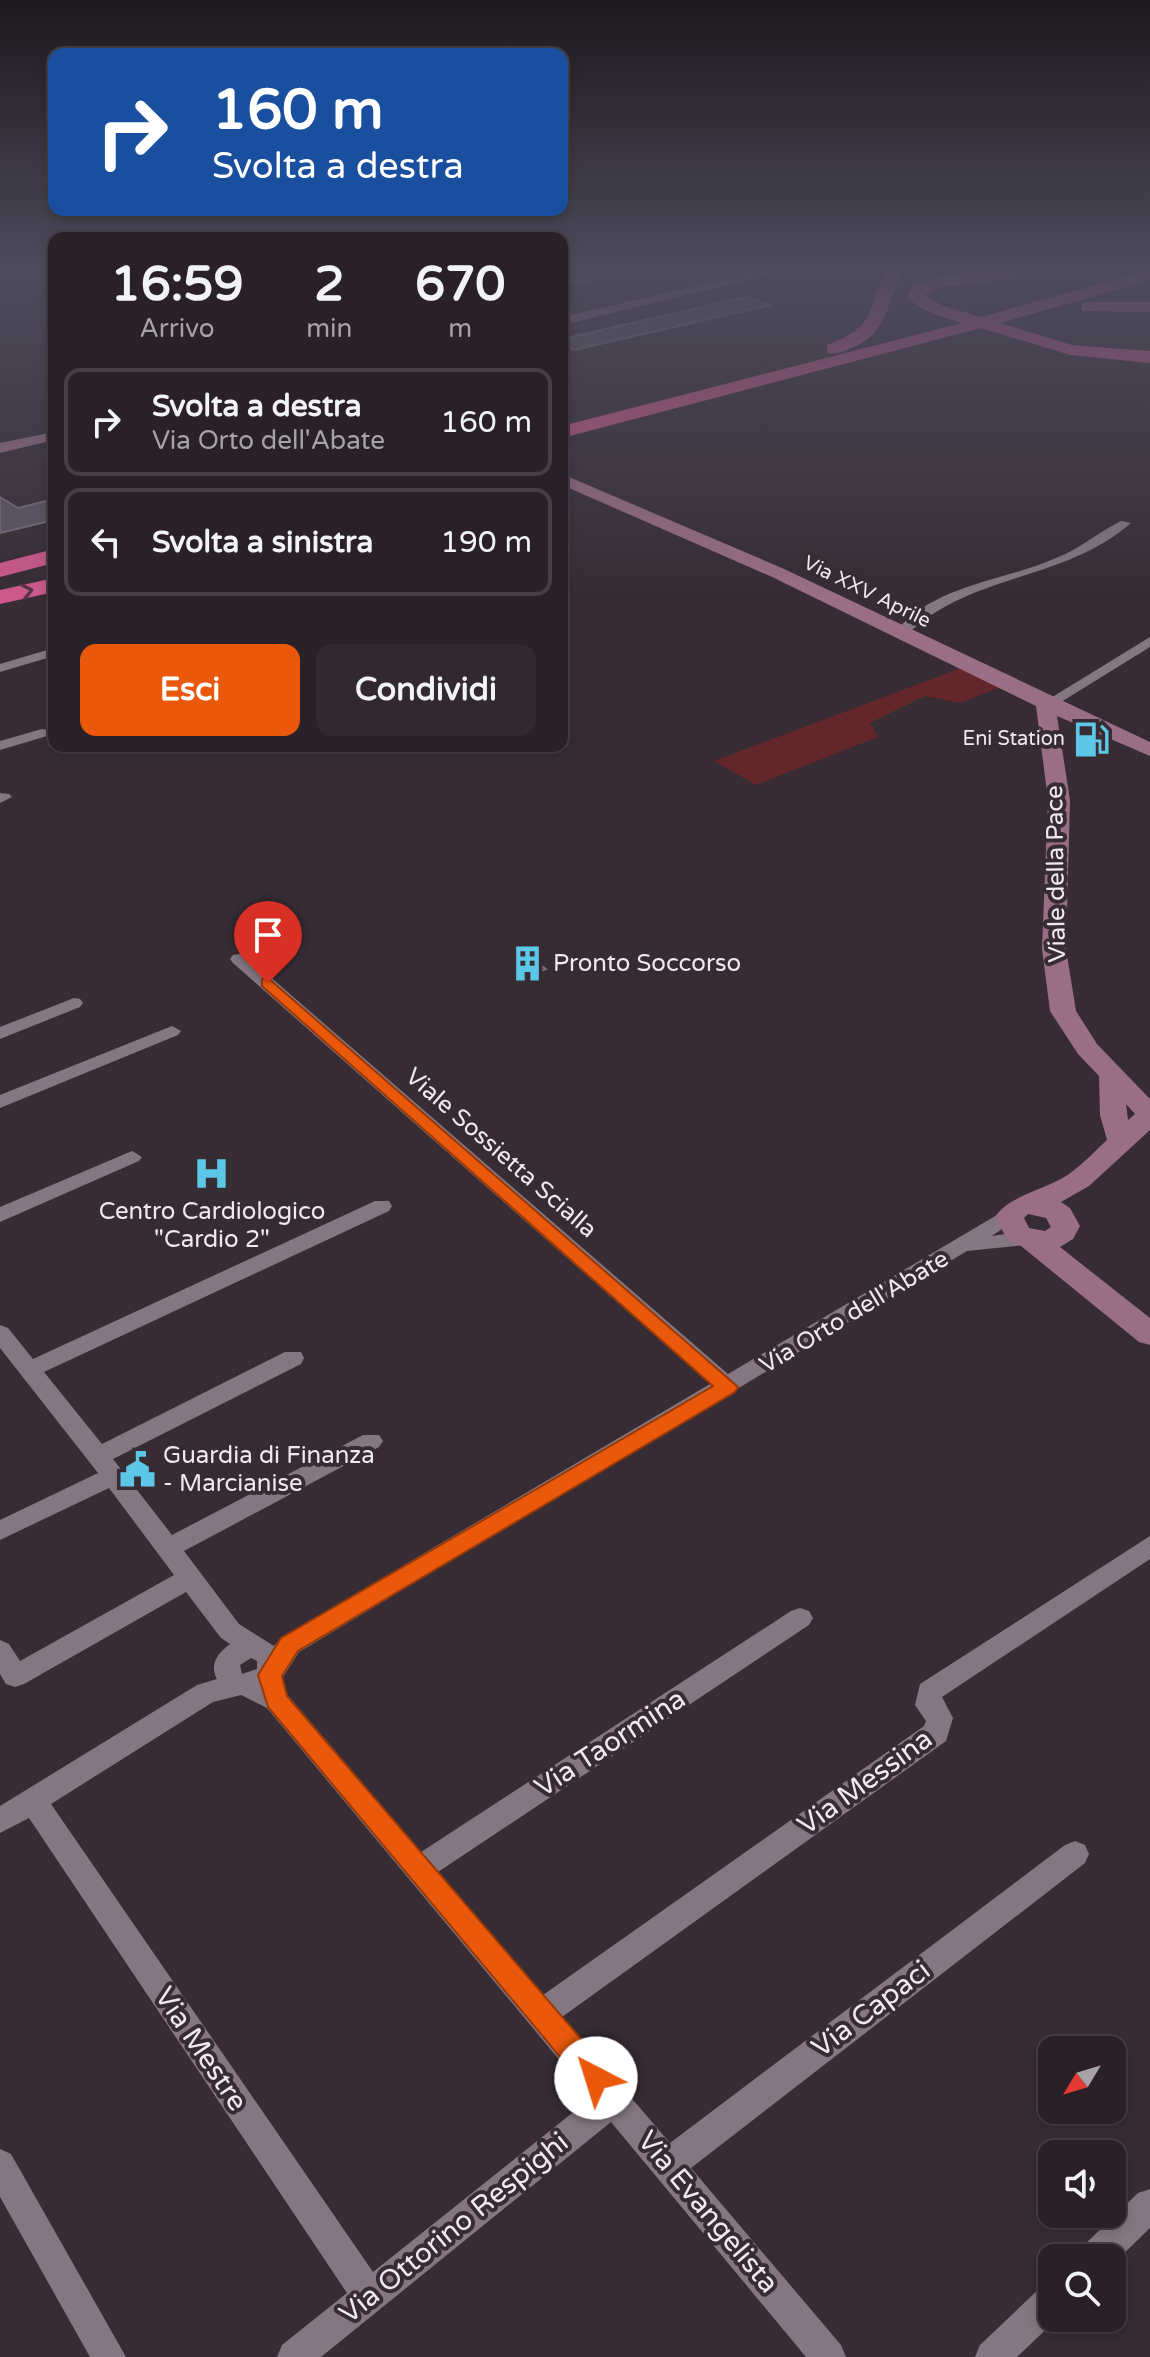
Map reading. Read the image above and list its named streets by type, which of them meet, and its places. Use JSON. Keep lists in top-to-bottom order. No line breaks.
{"streets":{"street":["Via XXV Aprile","Viale della Pace","Viale Sossietta Scialla","Via Orto dell'Abate","Via Taormina","Via Messina","Via Capaci","Via Mestre","Via Evangelista","Via Ottorino Respighi"]},"crossings":[["Via XXV Aprile","Viale della Pace"],["Viale Sossietta Scialla","Via Orto dell'Abate"],["Via Orto dell'Abate","Via Evangelista"],["Via Taormina","Via Evangelista"],["Via Messina","Via Evangelista"],["Via Capaci","Via Evangelista"],["Via Mestre","Via Ottorino Respighi"],["Via Evangelista","Via Ottorino Respighi"]],"places":{"fuel station":["Eni Station"],"building":["Pronto Soccorso"],"hospital":["Centro Cardiologico \"Cardio 2\""],"public building":["Guardia di Finanza - Marcianise"]},"north":"bottom left","page":{"turn":["160 m","Svolta a destra"],"eta":["16:59","Arrivo","2","min","670","m"],"list":[{"name":"Svolta a destra","note":"Via Orto dell'Abate","value":"160 m"},{"name":"Svolta a sinistra","value":"190 m"}],"buttons":["Esci","Condividi"]}}
